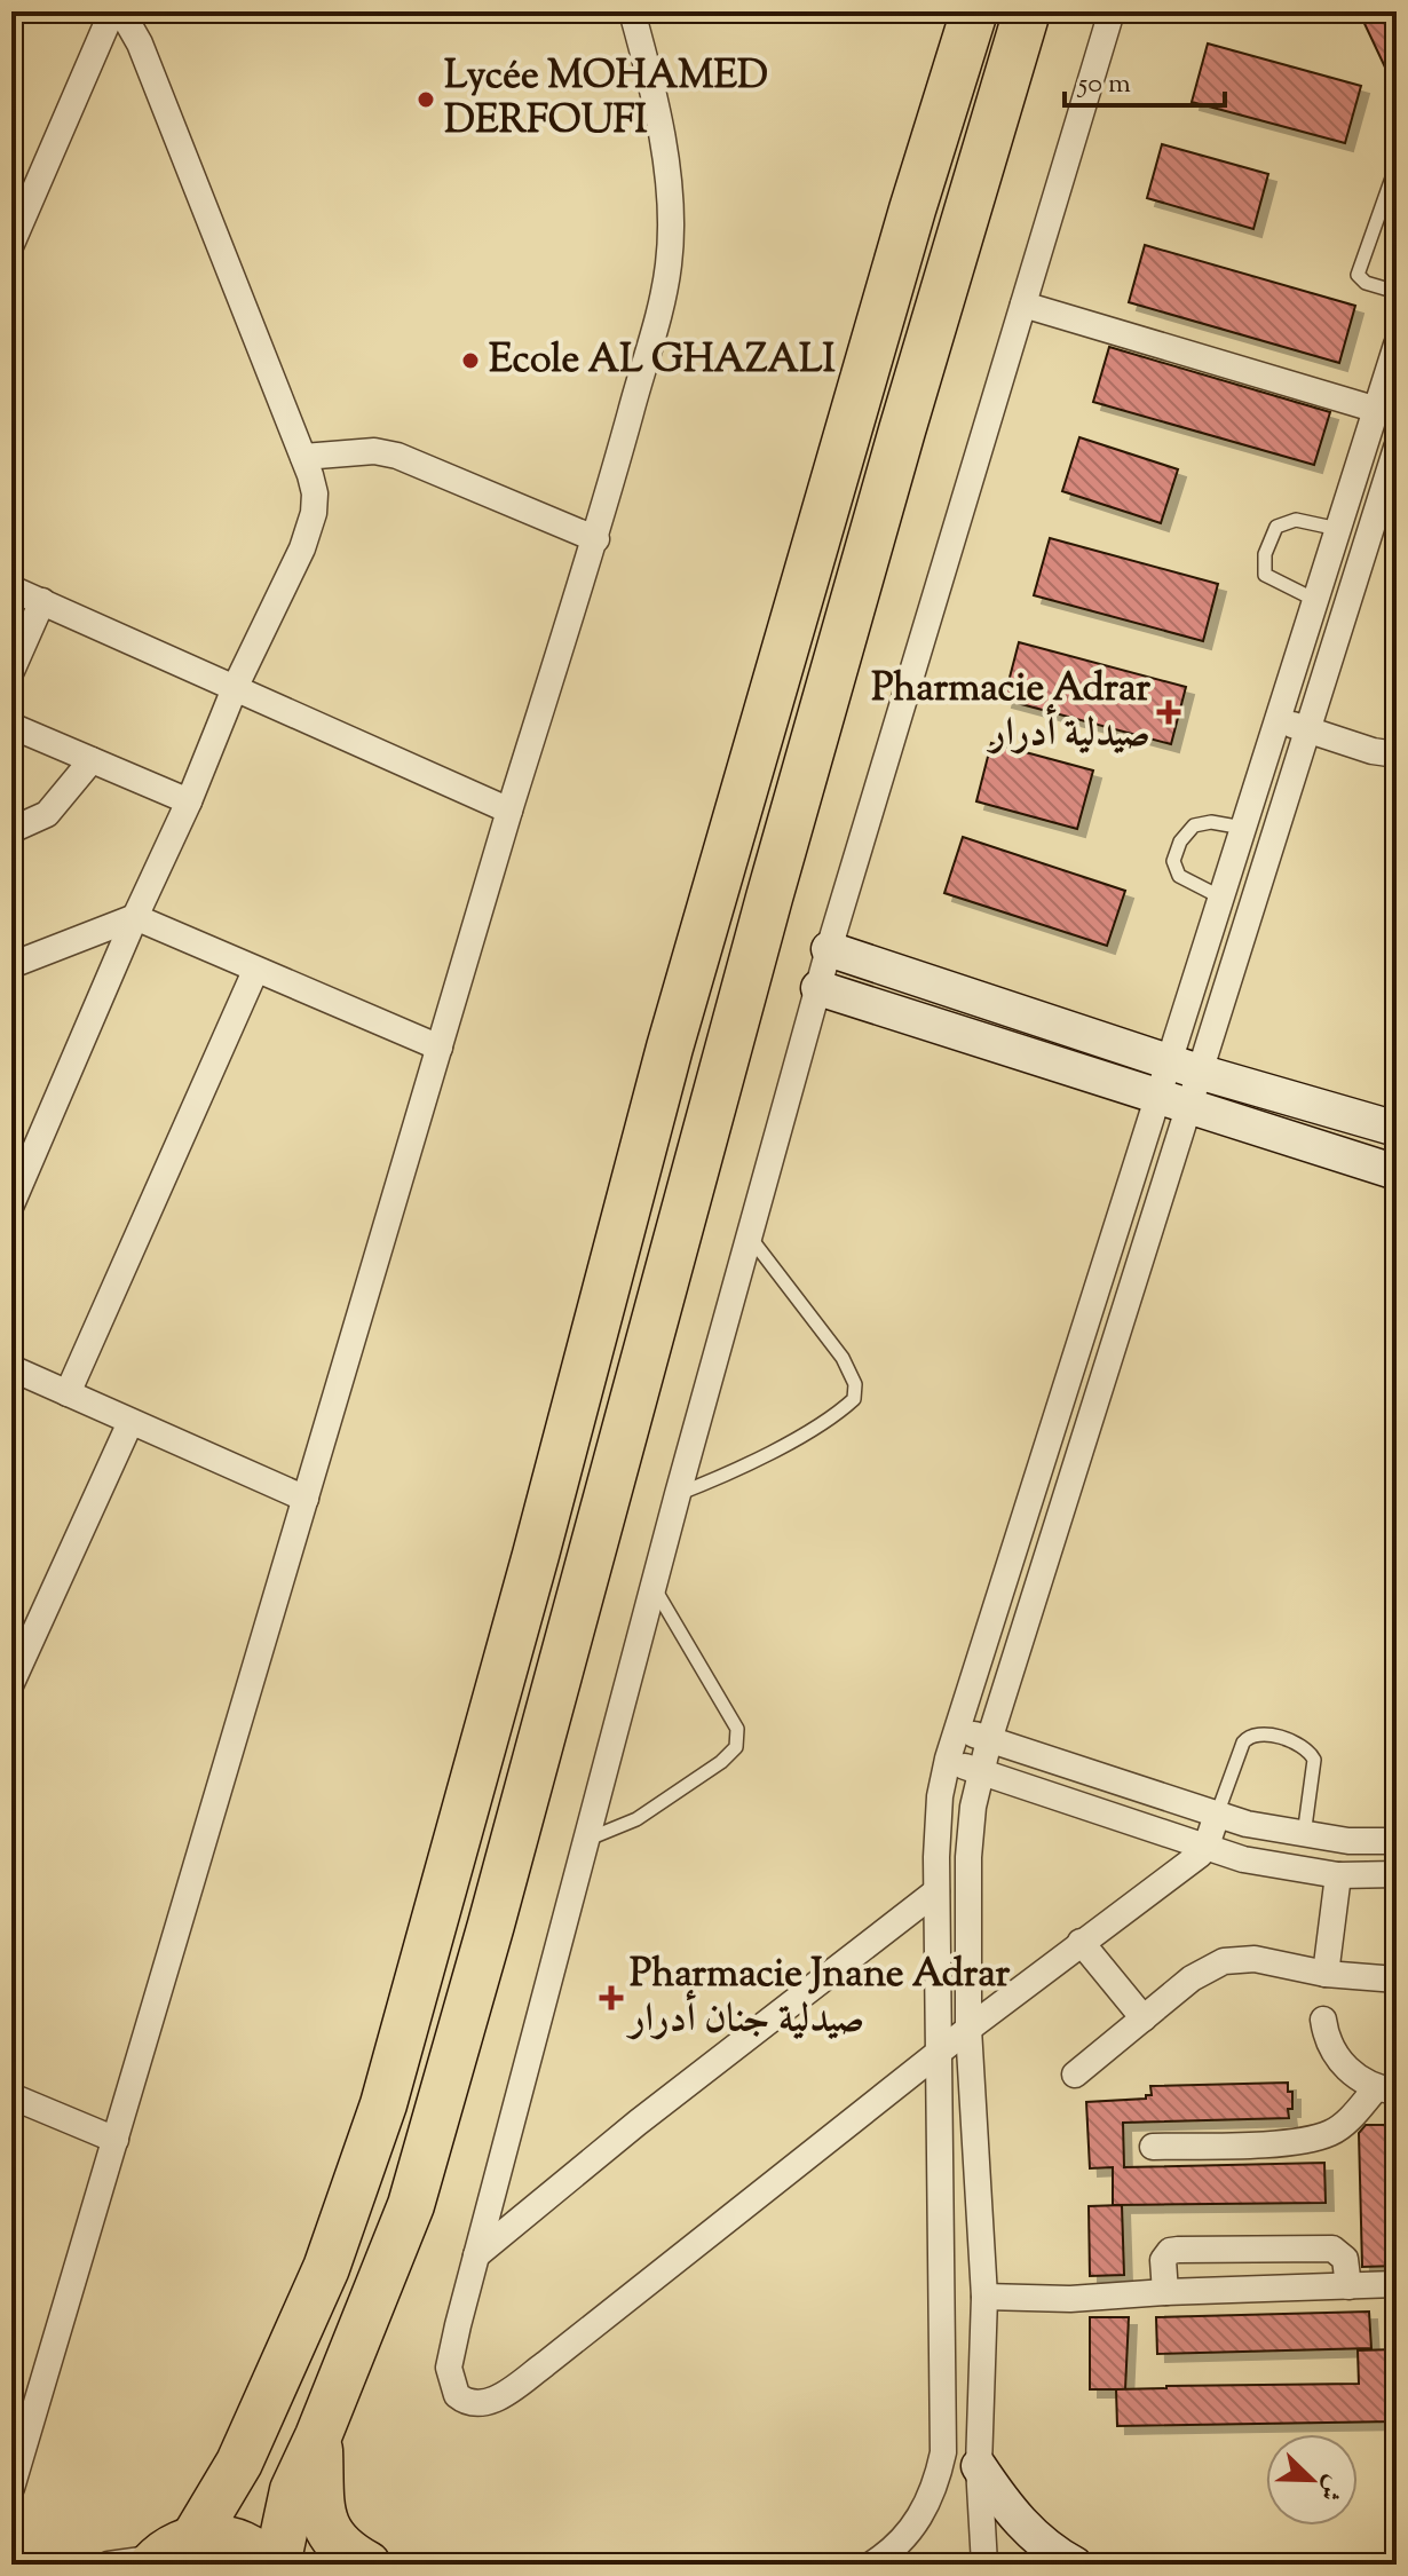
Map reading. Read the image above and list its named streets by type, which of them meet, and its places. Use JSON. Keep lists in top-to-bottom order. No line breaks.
{"places":{"other":["Lycée MOHAMED DERFOUFI","Ecole AL GHAZALI"],"health":["Pharmacie Adrar صيدلية أدرار","Pharmacie Jnane Adrar صيدلية جنان أدرار"]},"scale_bar":"50 m","north":"bottom right"}
